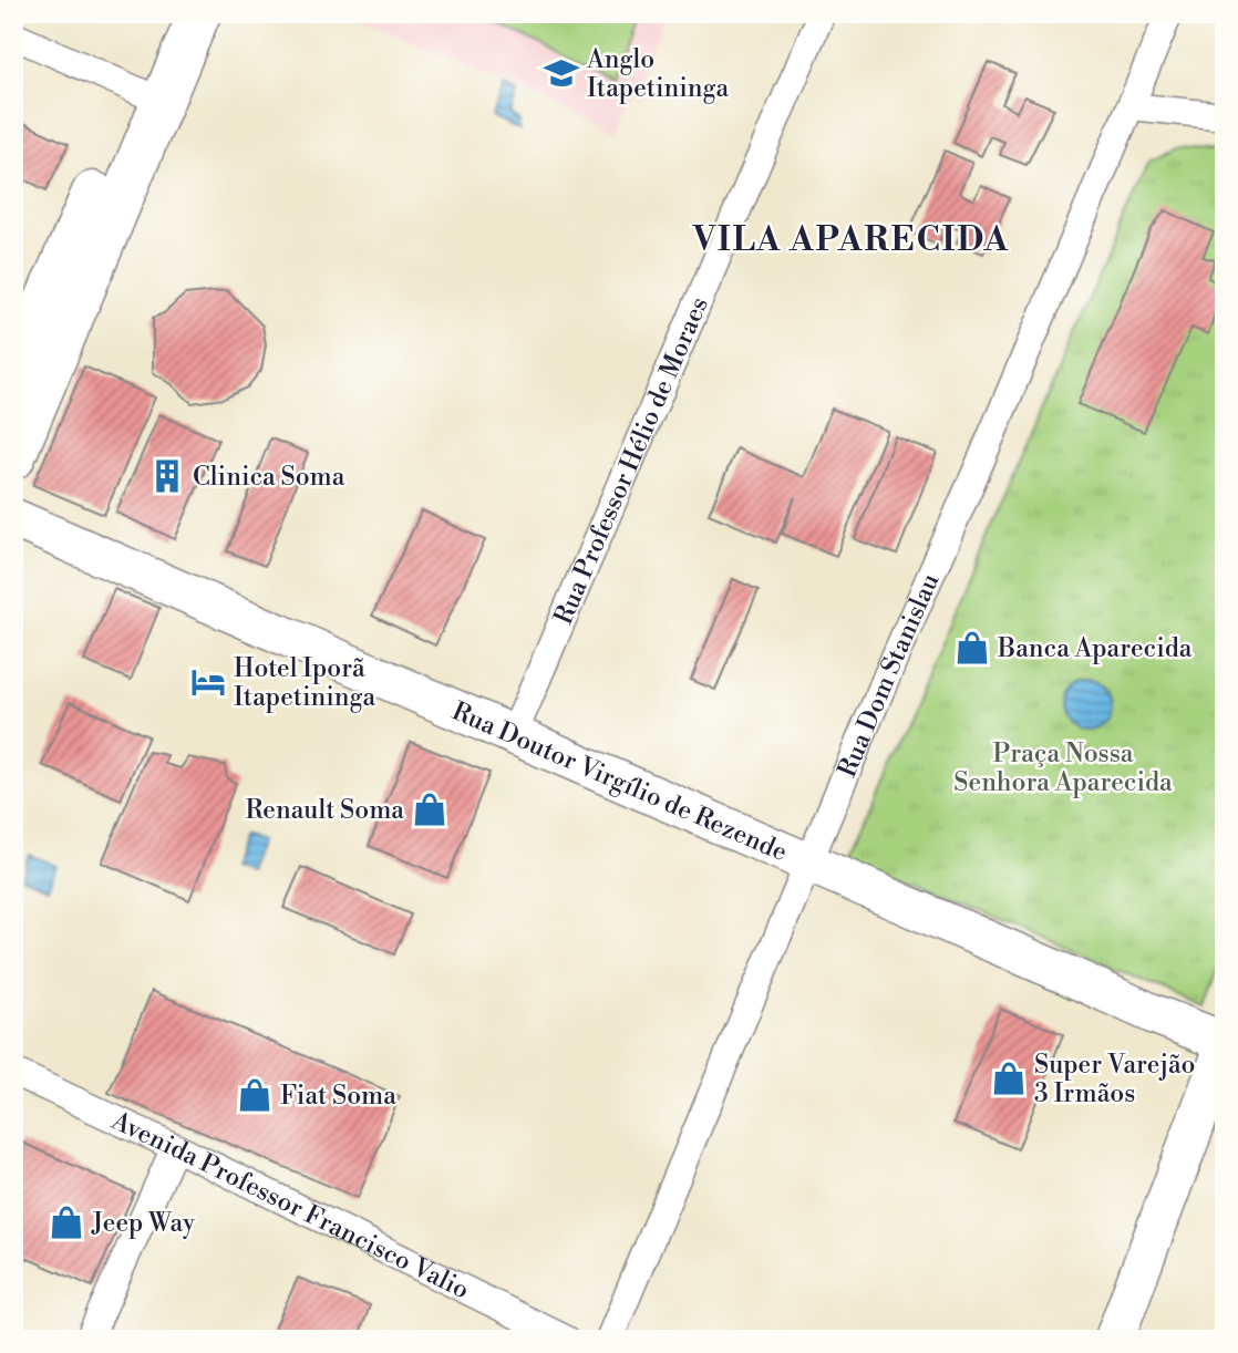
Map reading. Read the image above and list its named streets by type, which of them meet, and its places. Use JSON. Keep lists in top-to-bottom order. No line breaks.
{"streets":{"main road":["Rua Doutor Virgílio de Rezende"],"street":["Rua Professor Hélio de Moraes","Rua Dom Stanislau","Avenida Professor Francisco Valio"]},"crossings":[["Rua Professor Hélio de Moraes","Rua Doutor Virgílio de Rezende"],["Rua Dom Stanislau","Rua Doutor Virgílio de Rezende"]],"districts":["VILA APARECIDA"],"parks":["Praça Nossa Senhora Aparecida"],"places":{"school or university":["Anglo Itapetininga"],"building":["Clinica Soma"],"shop":["Banca Aparecida","Renault Soma","Super Varejão 3 Irmãos","Fiat Soma","Jeep Way"],"hotel":["Hotel Iporã Itapetininga"]}}
